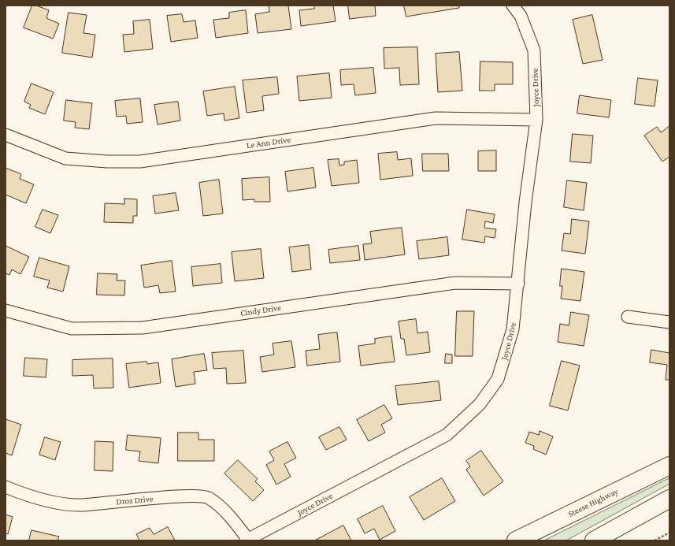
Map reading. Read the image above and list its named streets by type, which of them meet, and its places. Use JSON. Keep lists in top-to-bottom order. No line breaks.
{"streets":{"highway":["Steese Highway"],"street":["Joyce Drive","Le Ann Drive","Cindy Drive","Droz Drive"]},"crossings":[["Joyce Drive","Le Ann Drive"],["Joyce Drive","Cindy Drive"],["Joyce Drive","Droz Drive"]]}
